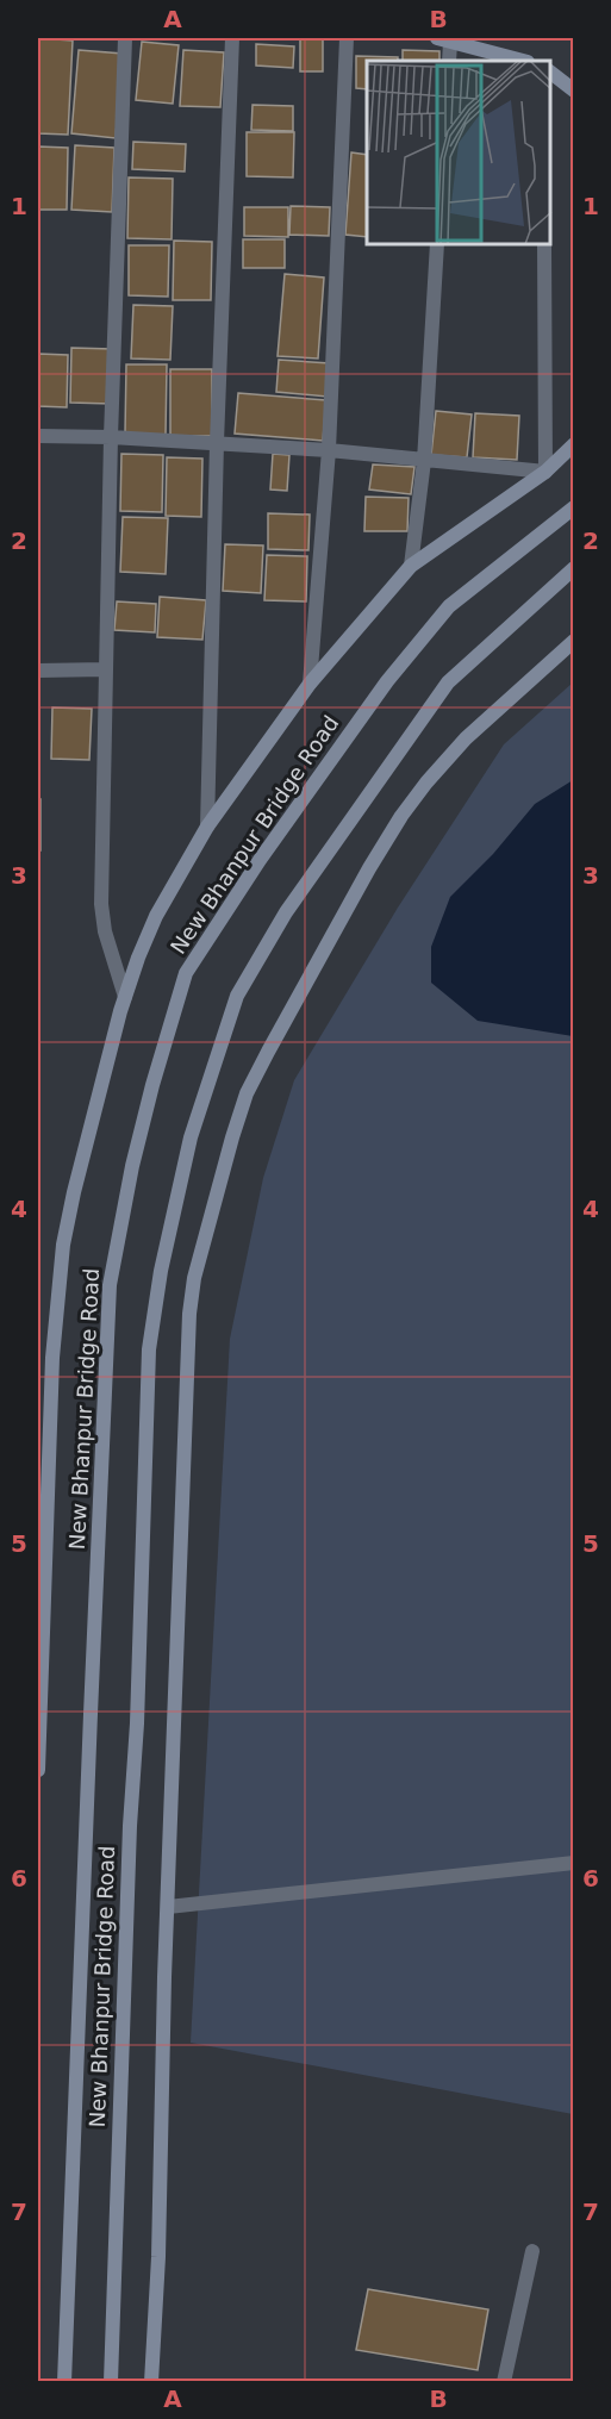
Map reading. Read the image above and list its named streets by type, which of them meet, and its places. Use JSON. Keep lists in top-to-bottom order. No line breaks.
{"streets":{"street":["New Bhanpur Bridge Road"]},"grid":{"columns":["A","B"],"rows":["1","2","3","4","5","6","7"]}}
